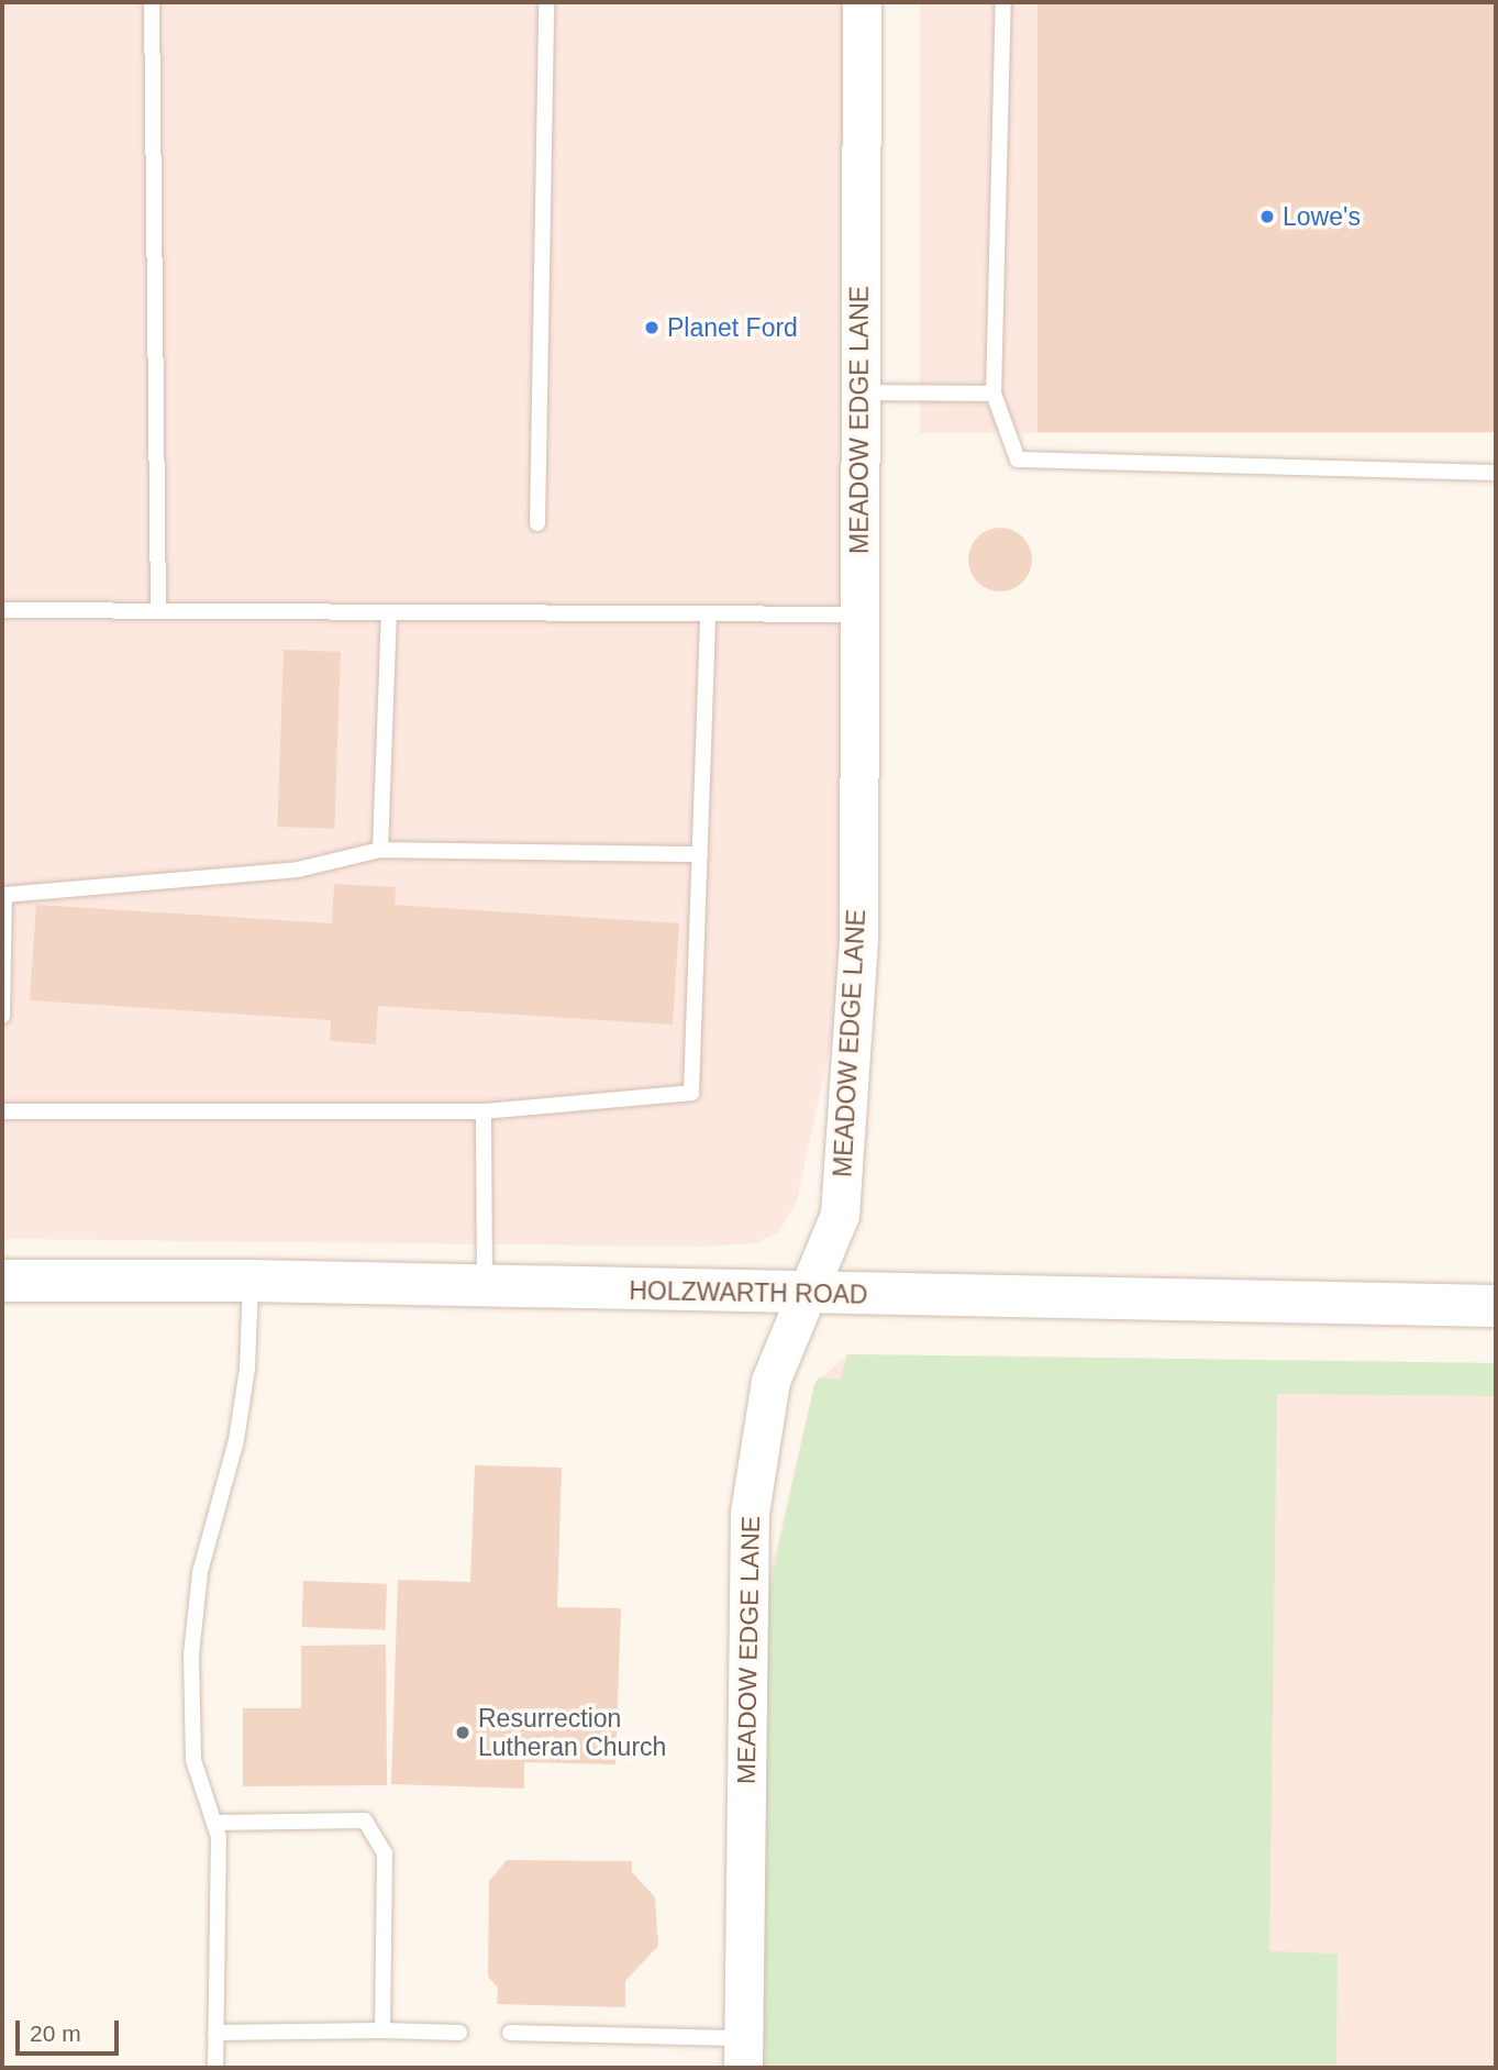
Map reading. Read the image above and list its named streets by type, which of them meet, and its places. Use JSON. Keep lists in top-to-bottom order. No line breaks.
{"streets":{"main road":["HOLZWARTH ROAD"],"street":["MEADOW EDGE LANE"]},"crossings":[["MEADOW EDGE LANE","HOLZWARTH ROAD"]],"places":["Lowe's","Planet Ford","Resurrection Lutheran Church"],"scale_bar":"20 m"}
